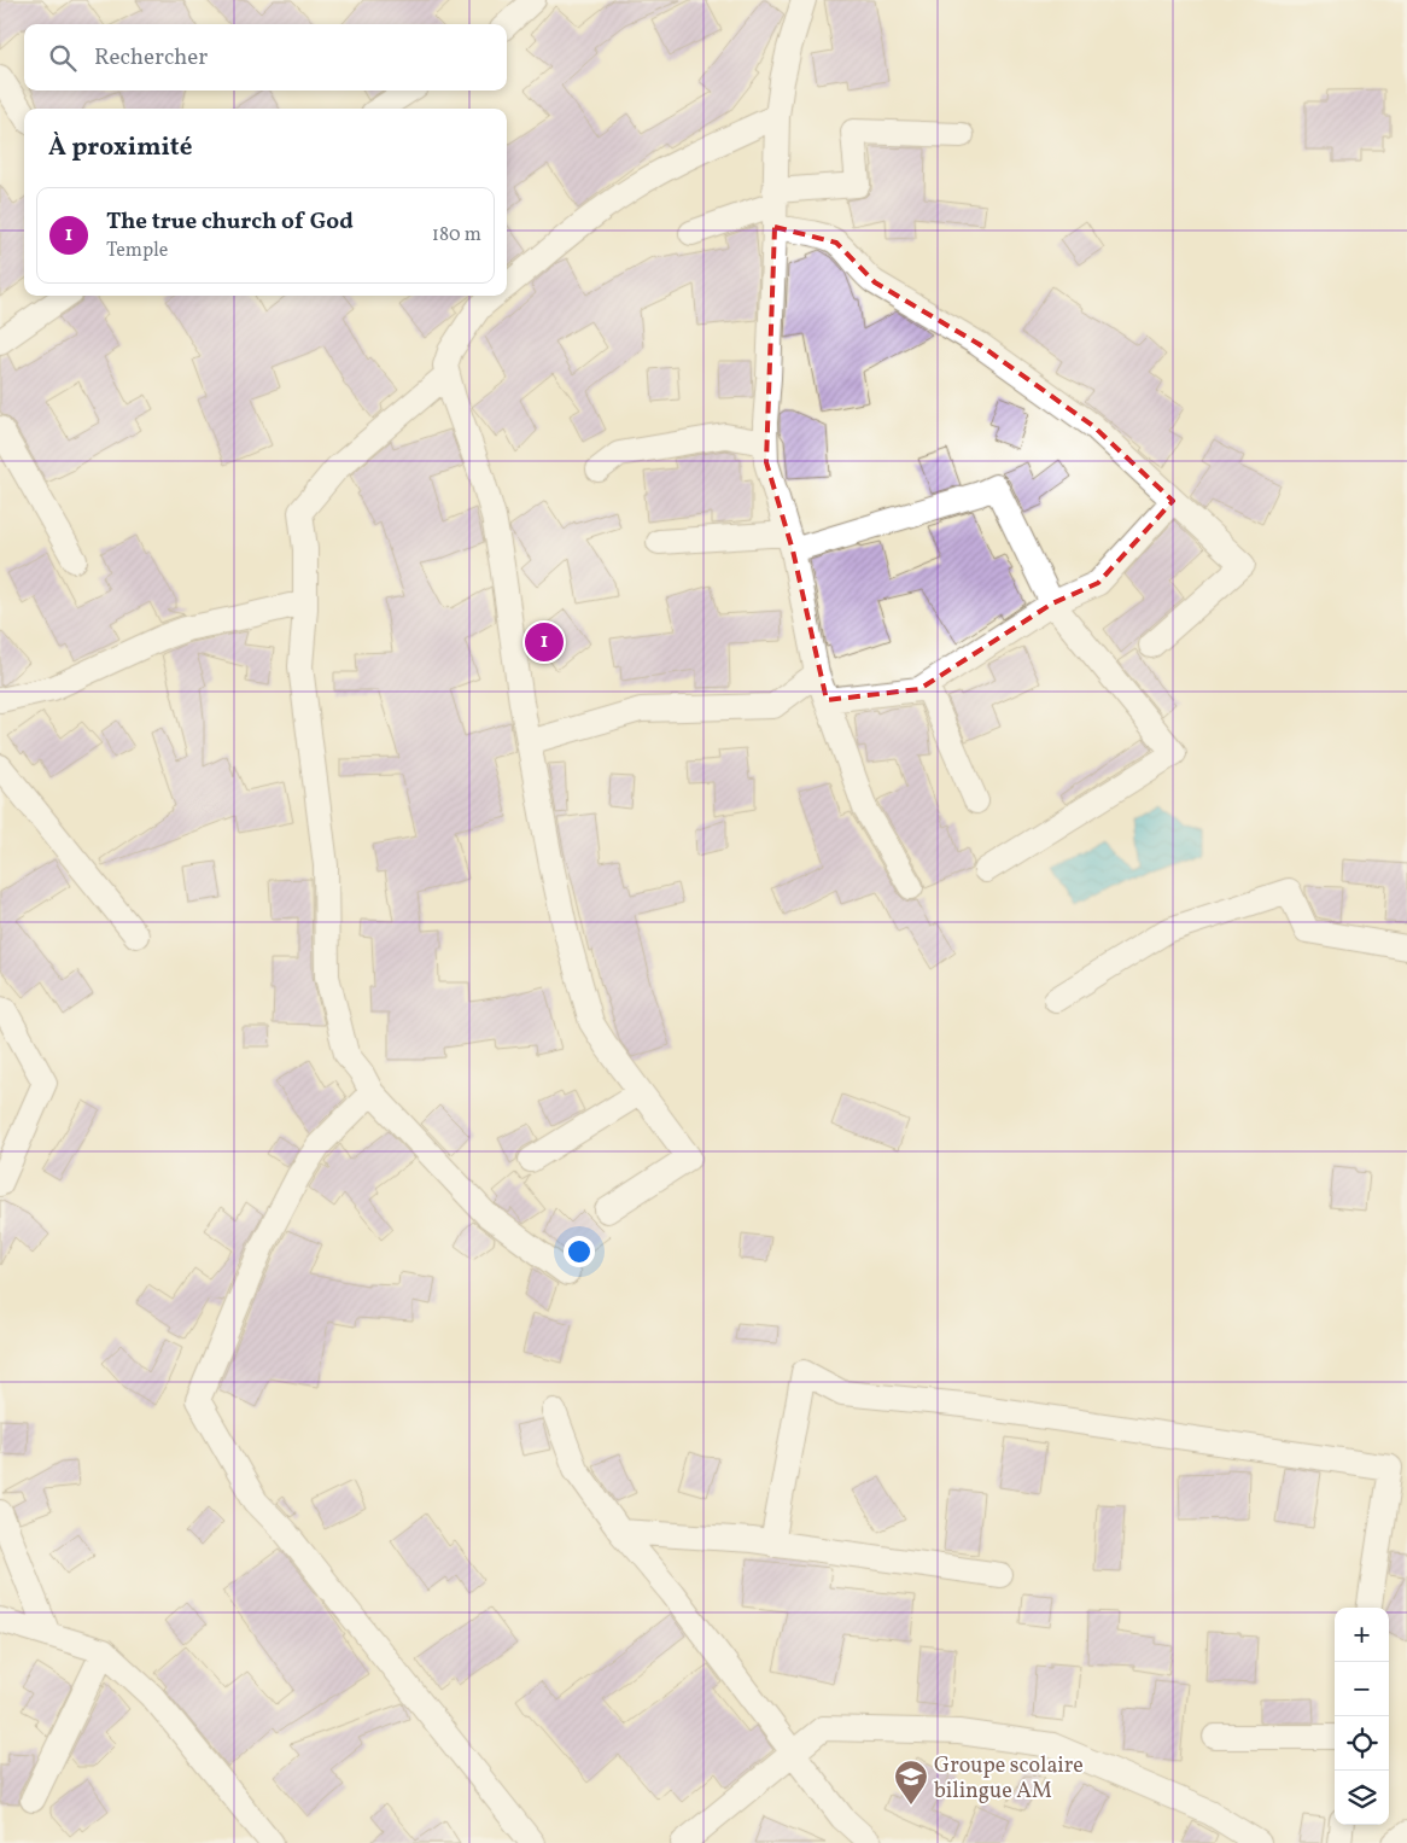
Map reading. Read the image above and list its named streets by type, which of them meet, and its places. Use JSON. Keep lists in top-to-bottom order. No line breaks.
{"places":{"school or university":["Groupe scolaire bilingue AM"]},"page":{"search":"Rechercher","heading":"À proximité","list":[{"mark":"1","name":"The true church of God","note":"Temple","value":"180 m"}],"pins":"1","map_buttons":["+","−"]}}
